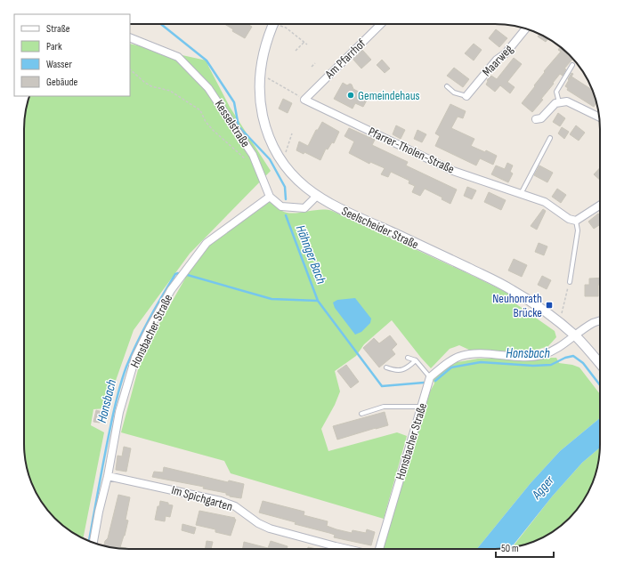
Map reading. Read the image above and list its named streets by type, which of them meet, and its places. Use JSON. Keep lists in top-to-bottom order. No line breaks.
{"streets":{"street":["Am Pfarrhof","Maarweg","Kesselstraße","Pfarrer-Tholen-Straße","Seelscheider Straße","Honsbacher Straße","Im Spichgarten"]},"crossings":[["Am Pfarrhof","Pfarrer-Tholen-Straße"],["Kesselstraße","Honsbacher Straße"],["Honsbacher Straße","Im Spichgarten"]],"water":["Hähnger Bach","Honsbach","Agger"],"places":{"other":["Gemeindehaus"],"transit":["Neuhonrath Brücke"]},"legend":["Straße","Park","Wasser","Gebäude"],"scale_bar":"50 m"}
